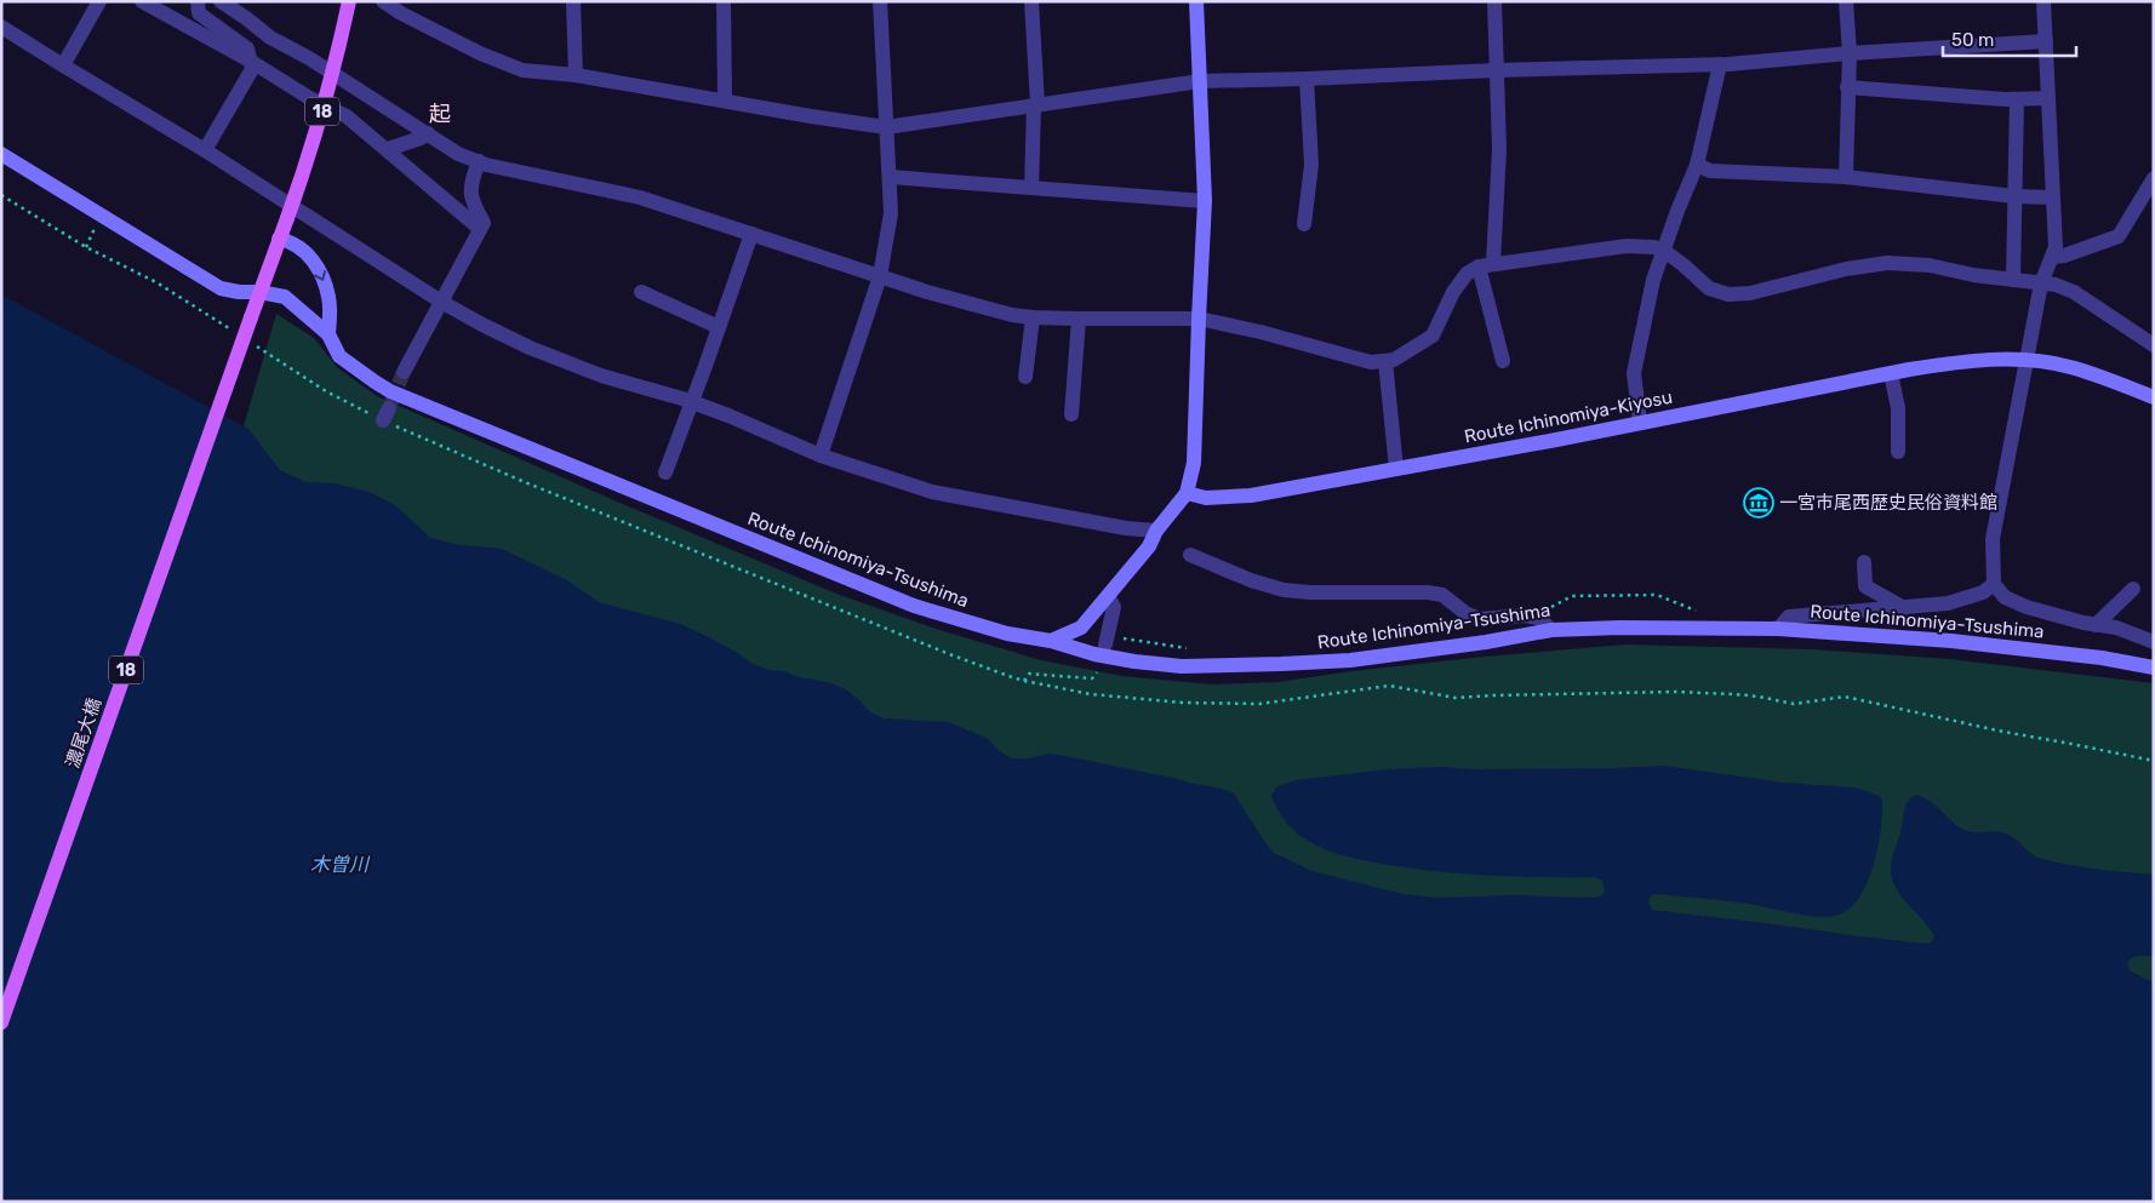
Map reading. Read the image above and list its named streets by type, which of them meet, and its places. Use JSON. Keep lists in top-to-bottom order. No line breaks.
{"streets":{"main road":["18","Route Ichinomiya-Kiyosu","Route Ichinomiya-Tsushima","濃尾大橋"]},"crossings":[["18","Route Ichinomiya-Tsushima"],["18","濃尾大橋"],["Route Ichinomiya-Tsushima","濃尾大橋"]],"districts":["起"],"water":["木曽川"],"places":{"museum":["一宮市尾西歴史民俗資料館"]},"scale_bar":"50 m"}
